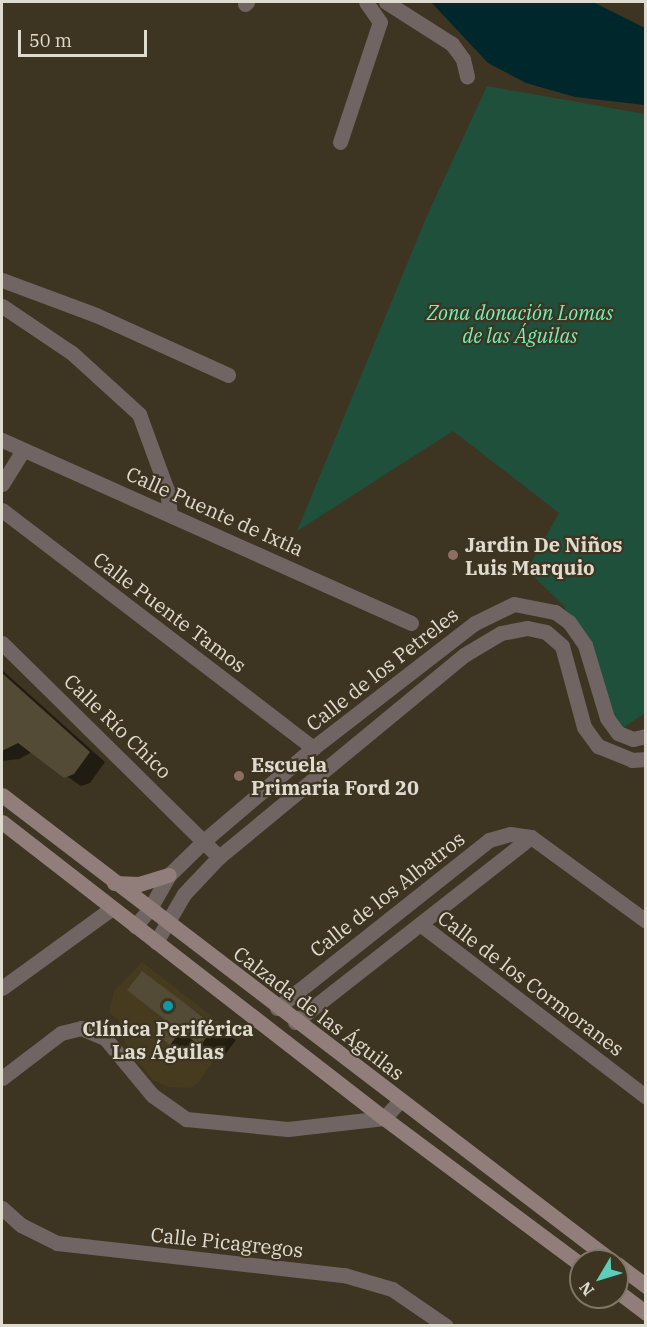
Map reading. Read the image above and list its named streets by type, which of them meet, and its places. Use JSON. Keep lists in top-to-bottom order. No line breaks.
{"streets":{"main road":["Calzada de las Águilas"],"street":["Calle Puente de Ixtla","Calle Puente Tamos","Calle de los Petreles","Calle Río Chico","Calle de los Albatros","Calle de los Cormoranes","Calle Picagregos"]},"crossings":[["Calle Puente Tamos","Calle de los Petreles"],["Calle de los Petreles","Calle Río Chico"],["Calle de los Petreles","Calzada de las Águilas"],["Calle de los Albatros","Calzada de las Águilas"]],"parks":["Zona donación Lomas de las Águilas"],"places":["Jardin De Niños Luis Marquio","Escuela Primaria Ford 20","Clínica Periférica Las Águilas"],"scale_bar":"50 m","north":"bottom left"}
